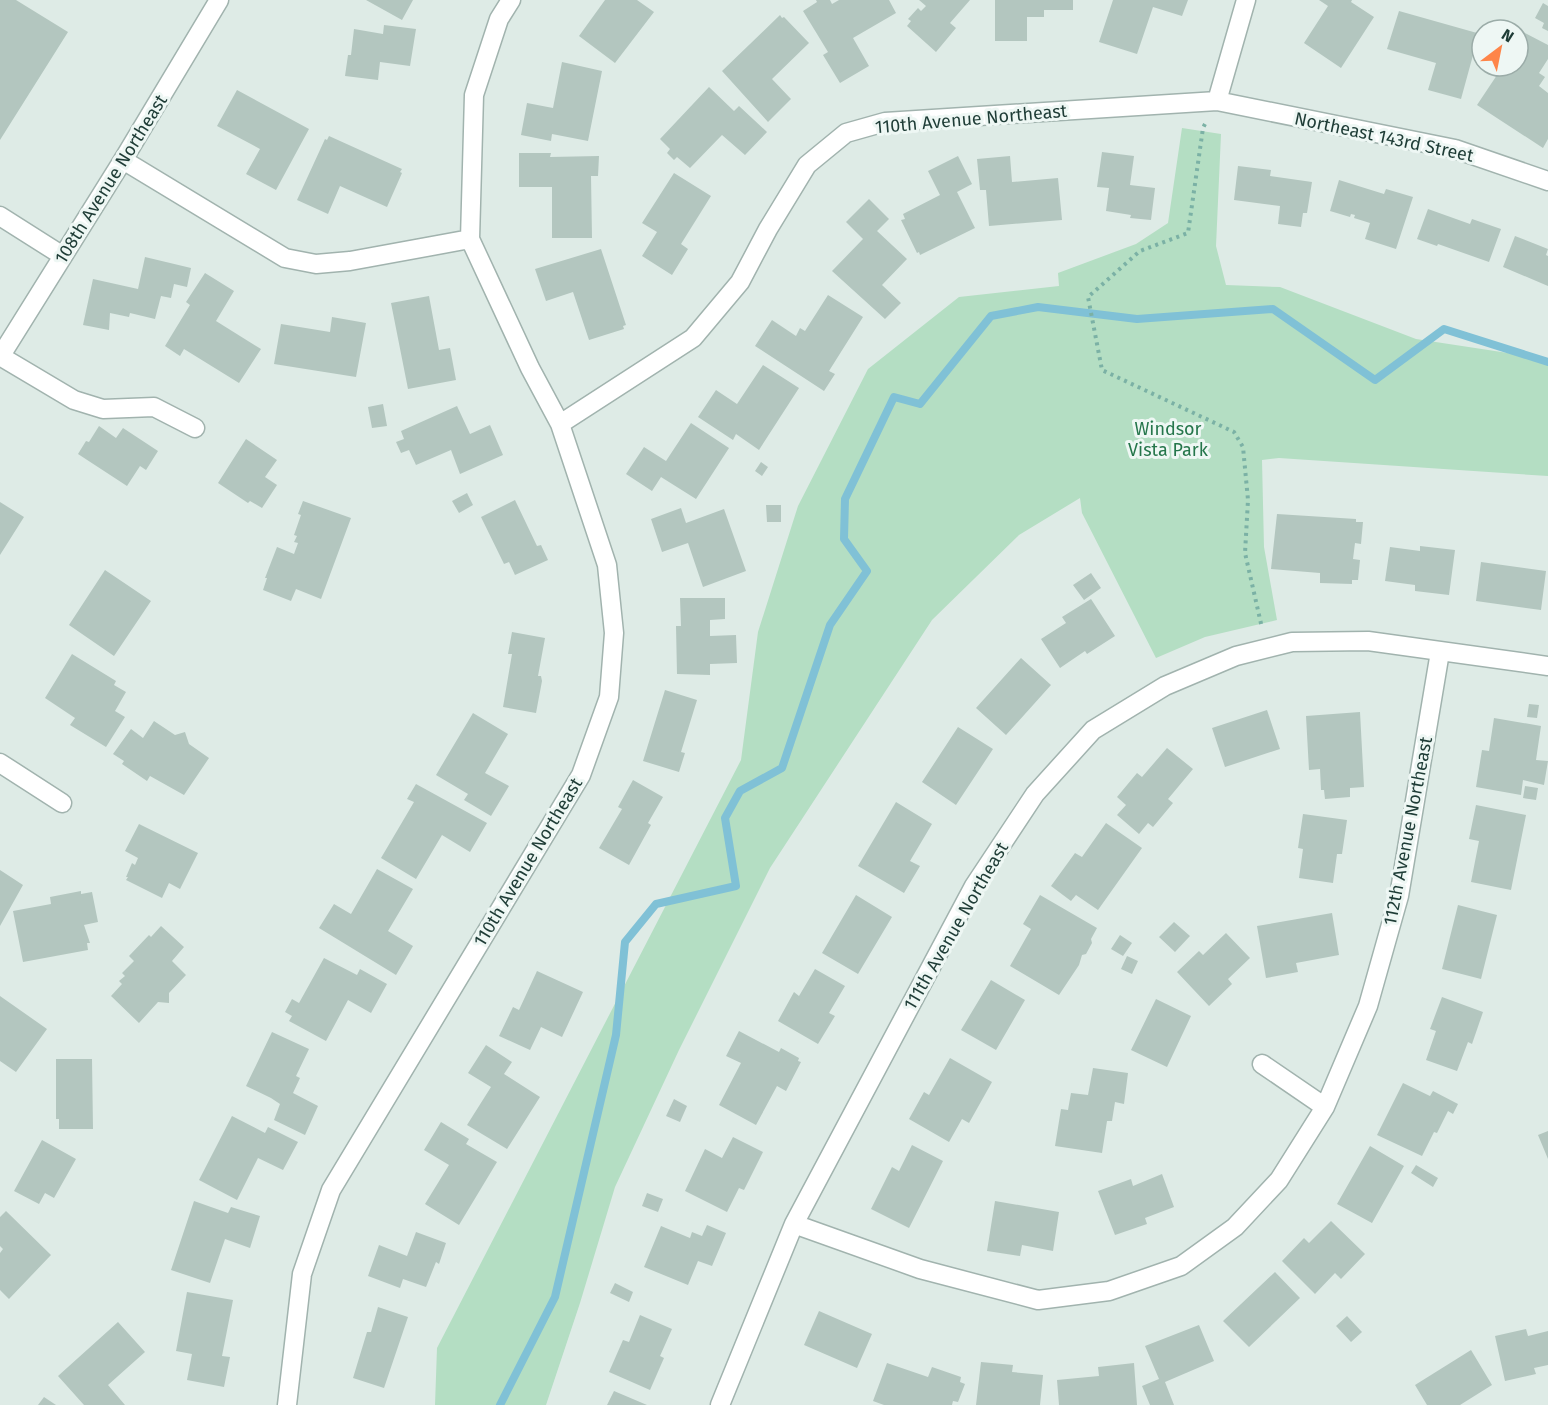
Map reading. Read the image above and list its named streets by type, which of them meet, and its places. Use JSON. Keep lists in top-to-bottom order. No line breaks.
{"streets":{"street":["110th Avenue Northeast","Northeast 143rd Street","108th Avenue Northeast","112th Avenue Northeast","111th Avenue Northeast"]},"crossings":[["110th Avenue Northeast","Northeast 143rd Street"],["112th Avenue Northeast","111th Avenue Northeast"]],"parks":["Windsor Vista Park"],"north":"top right"}
